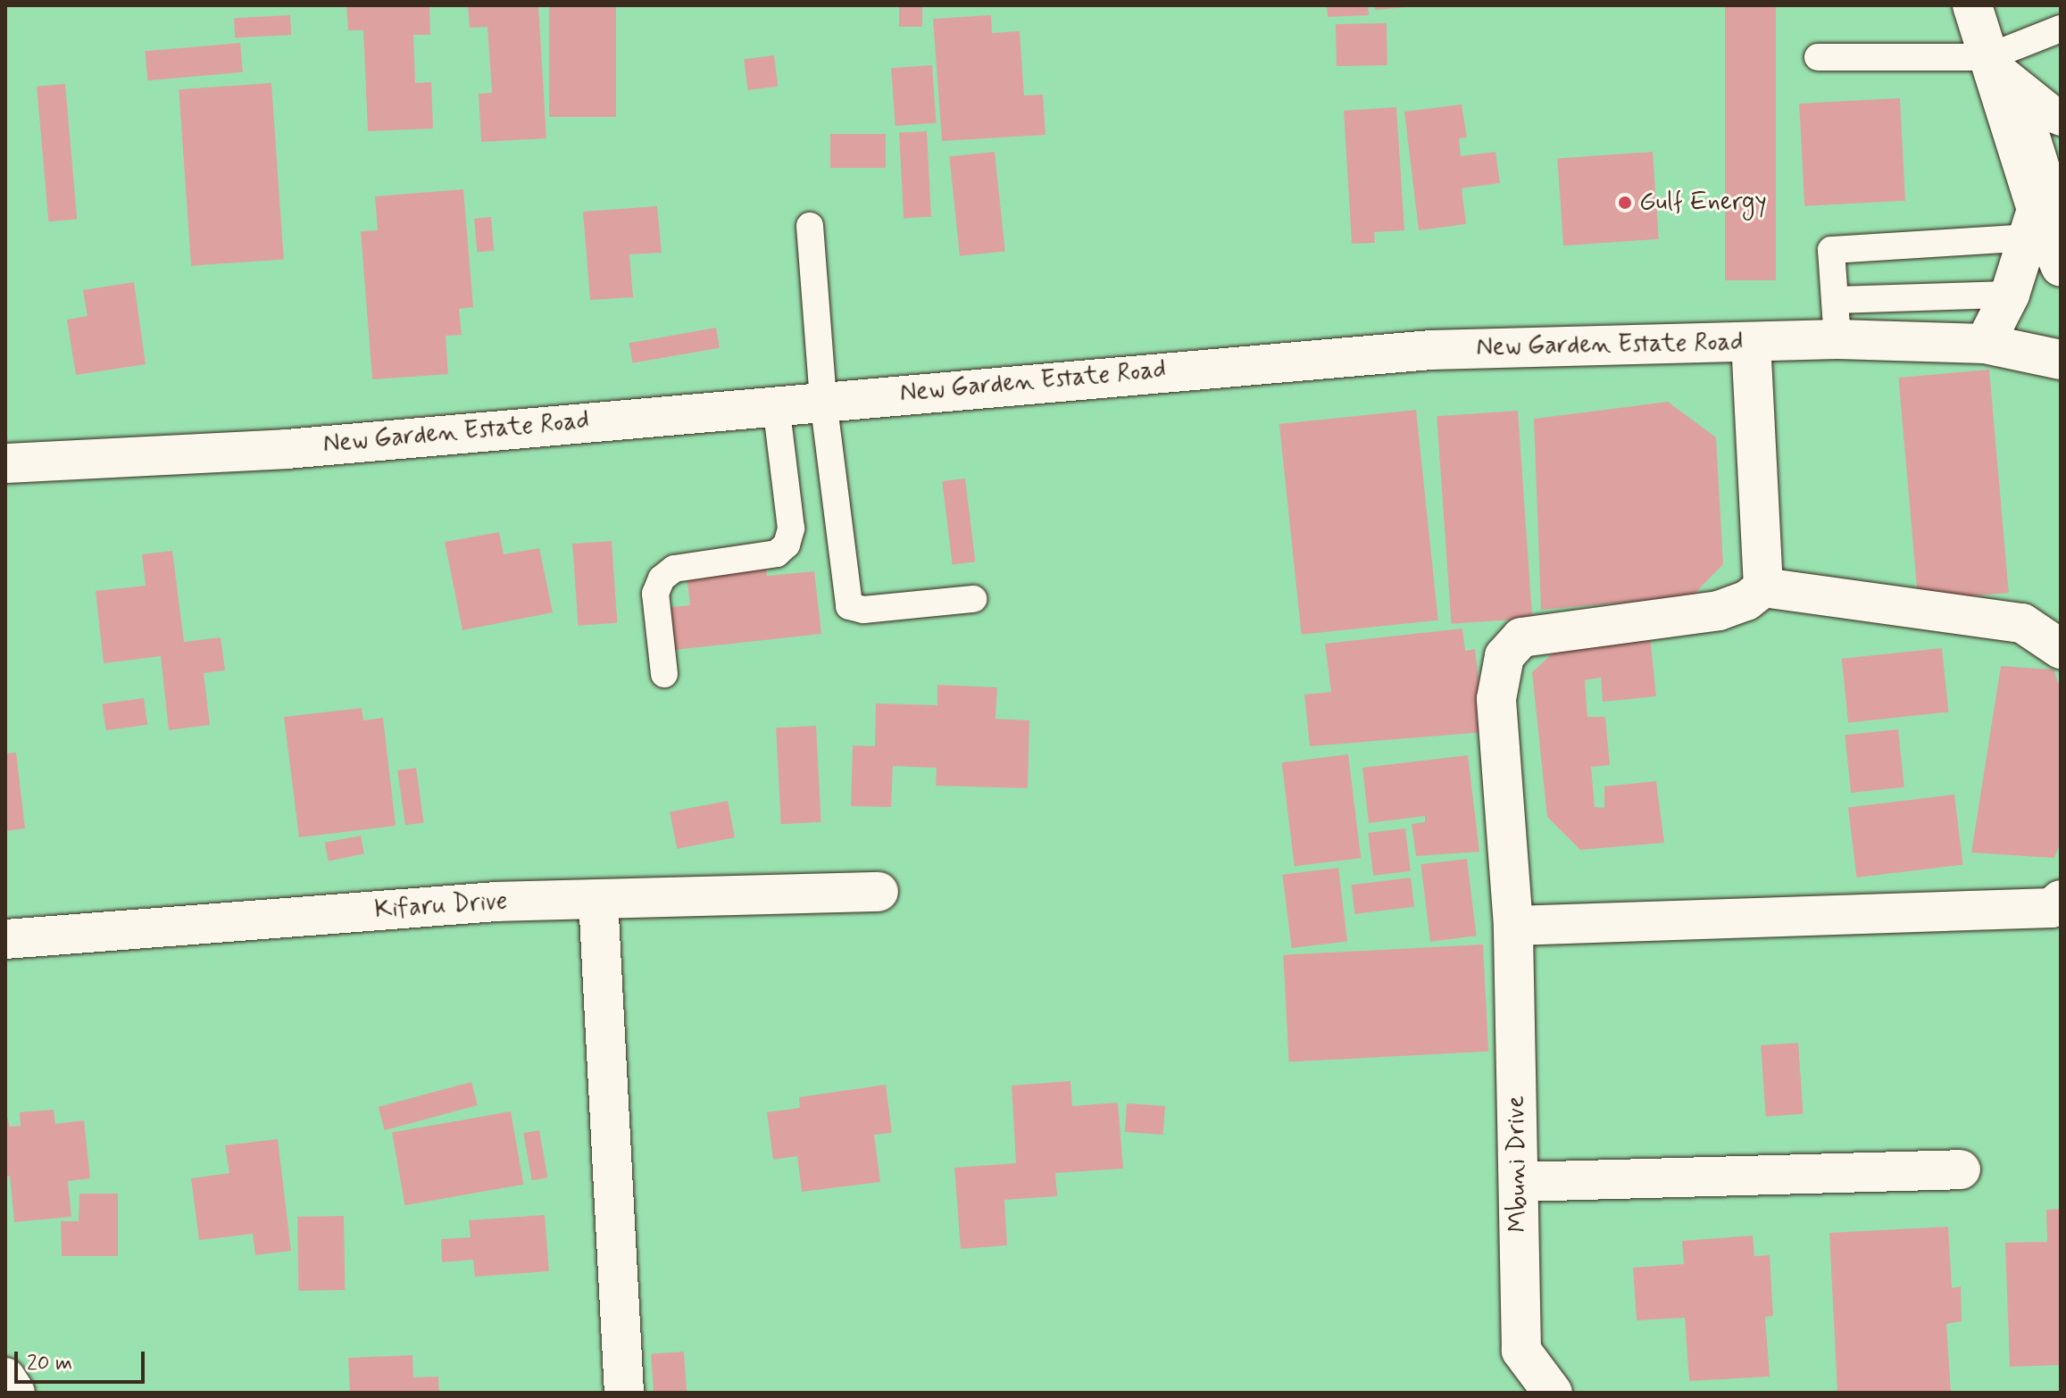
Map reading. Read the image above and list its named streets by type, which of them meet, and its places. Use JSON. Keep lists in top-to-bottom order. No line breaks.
{"streets":{"street":["New Garden Estate Road","Kifaru Drive","Mbuni Drive"]},"places":["Gulf Energy"],"scale_bar":"20 m"}
